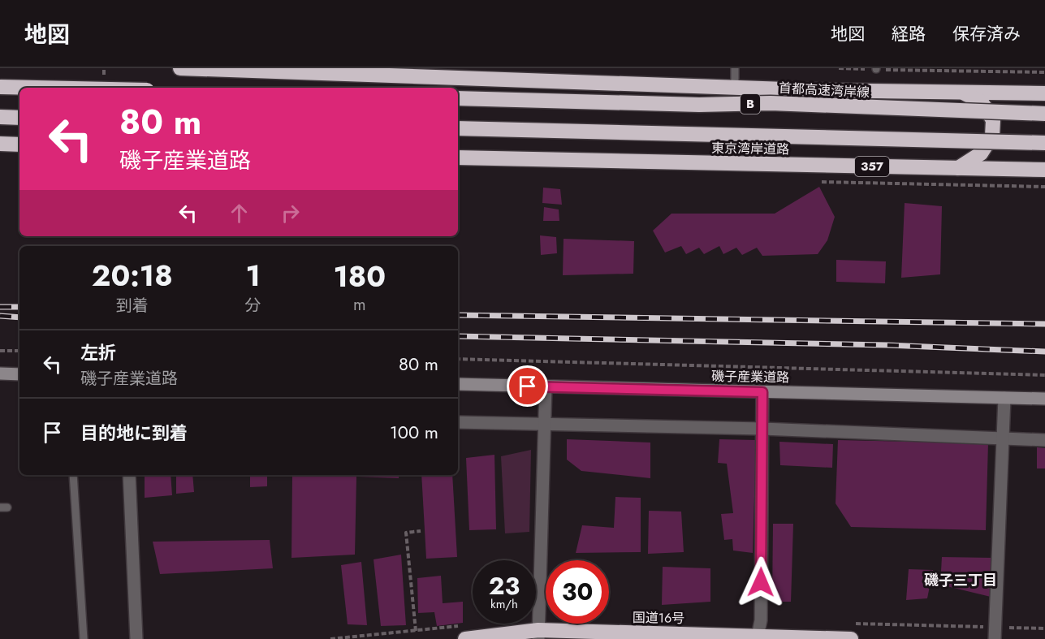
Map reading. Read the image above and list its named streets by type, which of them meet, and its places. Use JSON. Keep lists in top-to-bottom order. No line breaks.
{"streets":{"highway":["首都高速湾岸線","B","東京湾岸道路","357","国道16号"],"street":["磯子産業道路"]},"districts":["磯子三丁目"],"page":{"header":"地図","nav":["地図","経路","保存済み"],"turn":["80 m","磯子産業道路"],"eta":["20:18","到着","1","分","180","m"],"list":[{"name":"左折","note":"磯子産業道路","value":"80 m"},{"name":"目的地に到着","value":"100 m"}],"speed":"23 km/h","limit":"30"}}
